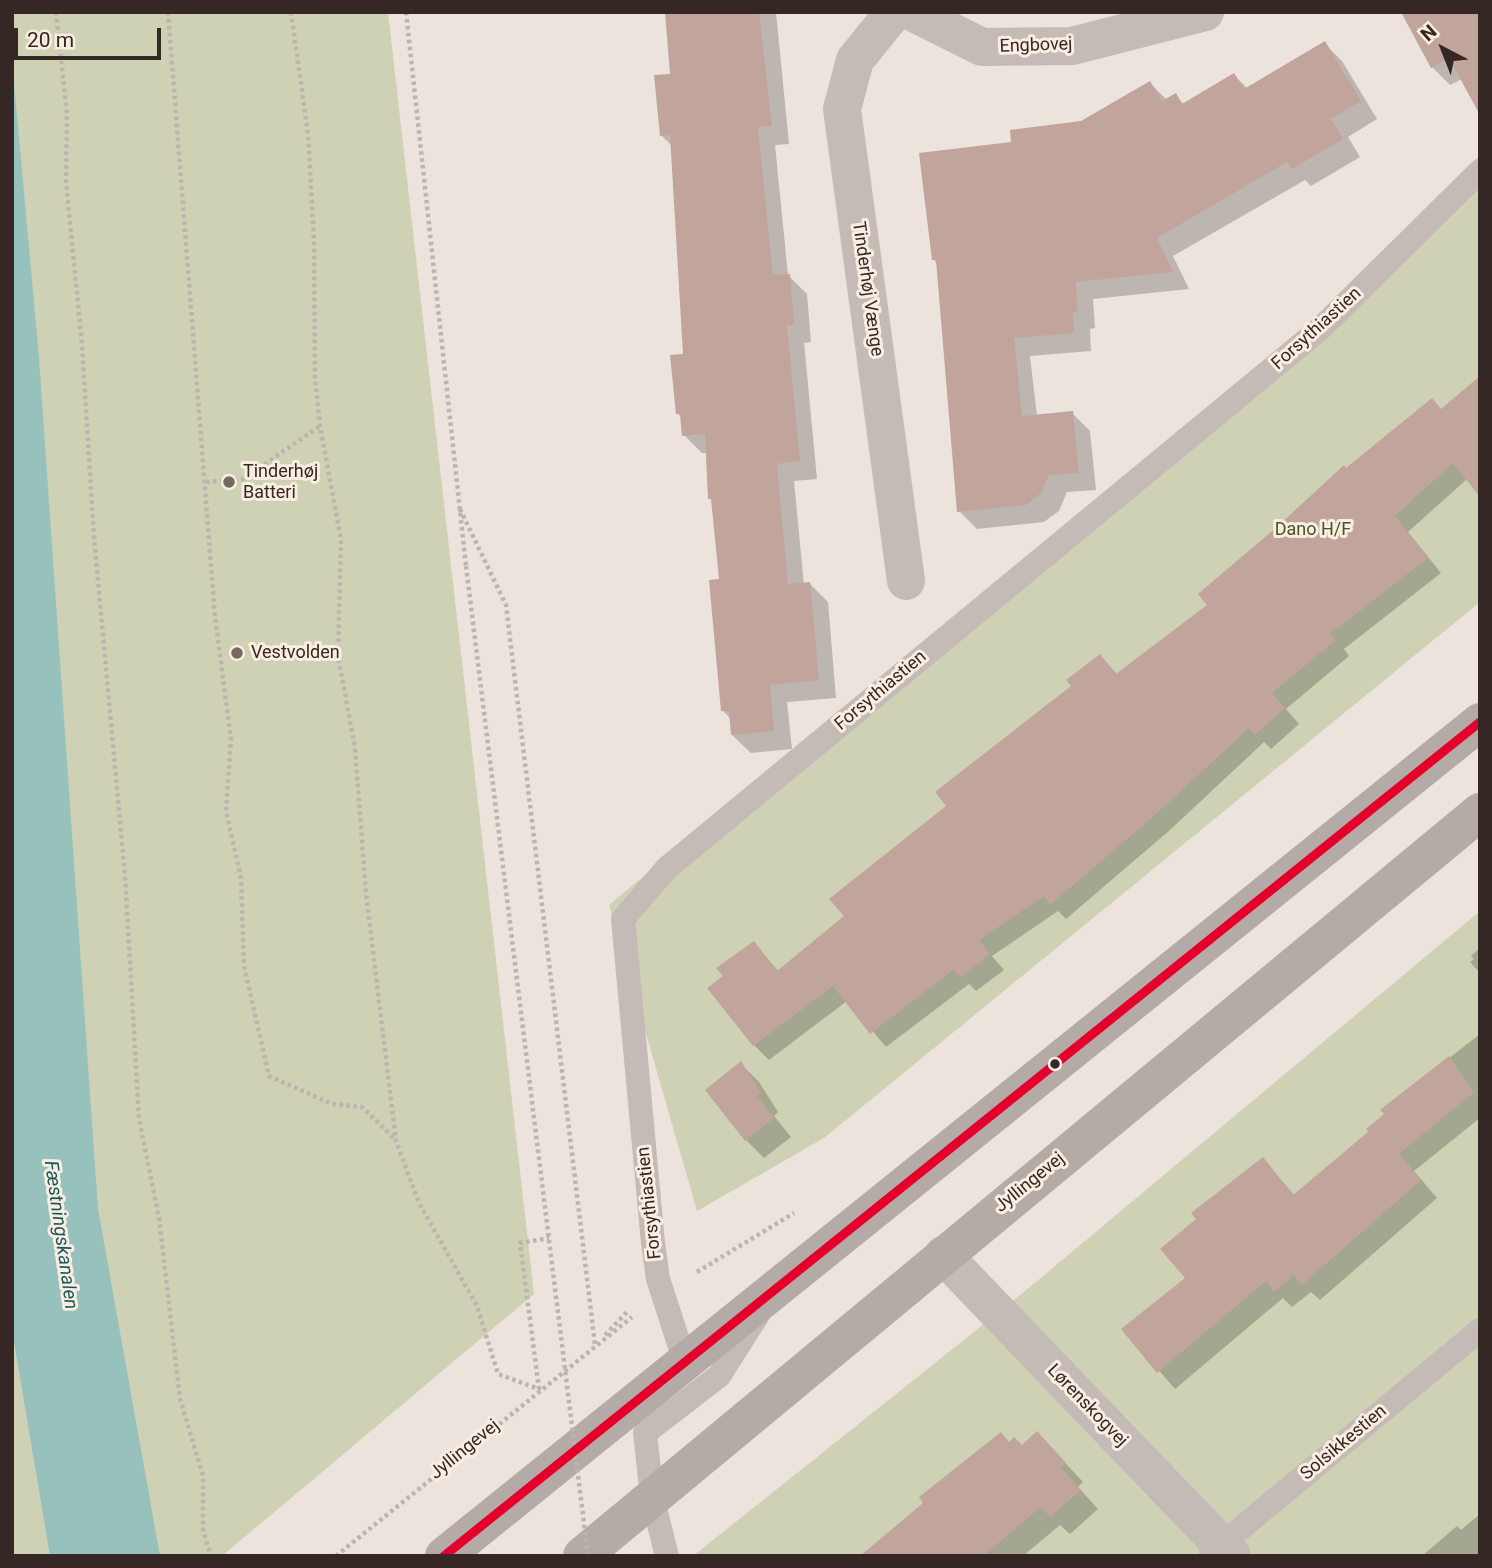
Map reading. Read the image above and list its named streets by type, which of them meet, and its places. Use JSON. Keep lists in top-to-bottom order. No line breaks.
{"streets":{"street":["Engbovej","Tinderhøj Vænge","Jyllingevej","Lørenskogvej"],"lane":["Forsythiastien","Solsikkestien"]},"crossings":[["Jyllingevej","Lørenskogvej"],["Lørenskogvej","Solsikkestien"]],"water":["Fæstningskanalen"],"parks":["Dano H/F"],"places":["Tinderhøj Batteri","Vestvolden"],"scale_bar":"20 m","north":"top left"}
